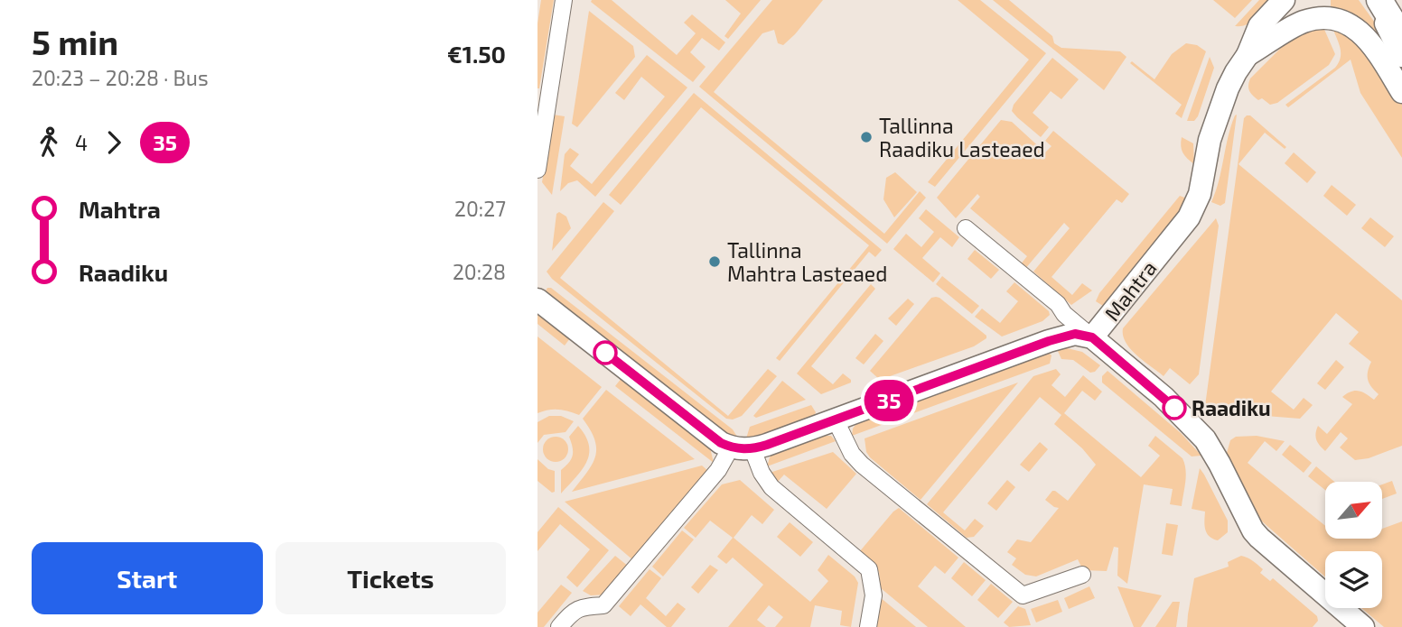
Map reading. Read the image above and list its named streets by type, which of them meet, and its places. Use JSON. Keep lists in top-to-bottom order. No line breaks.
{"streets":{"street":["Mahtra"]},"places":["Tallinna Raadiku Lasteaed","Tallinna Mahtra Lasteaed","Raadiku"],"lines":["bus line 35"],"north":"top right","page":{"heading":["5 min","20:23 – 20:28 · Bus","€1.50"],"on_map":"35","legs":["4","35"],"list":[{"name":"Mahtra","value":"20:27"},{"name":"Raadiku","value":"20:28"}],"buttons":["Start","Tickets"]}}
